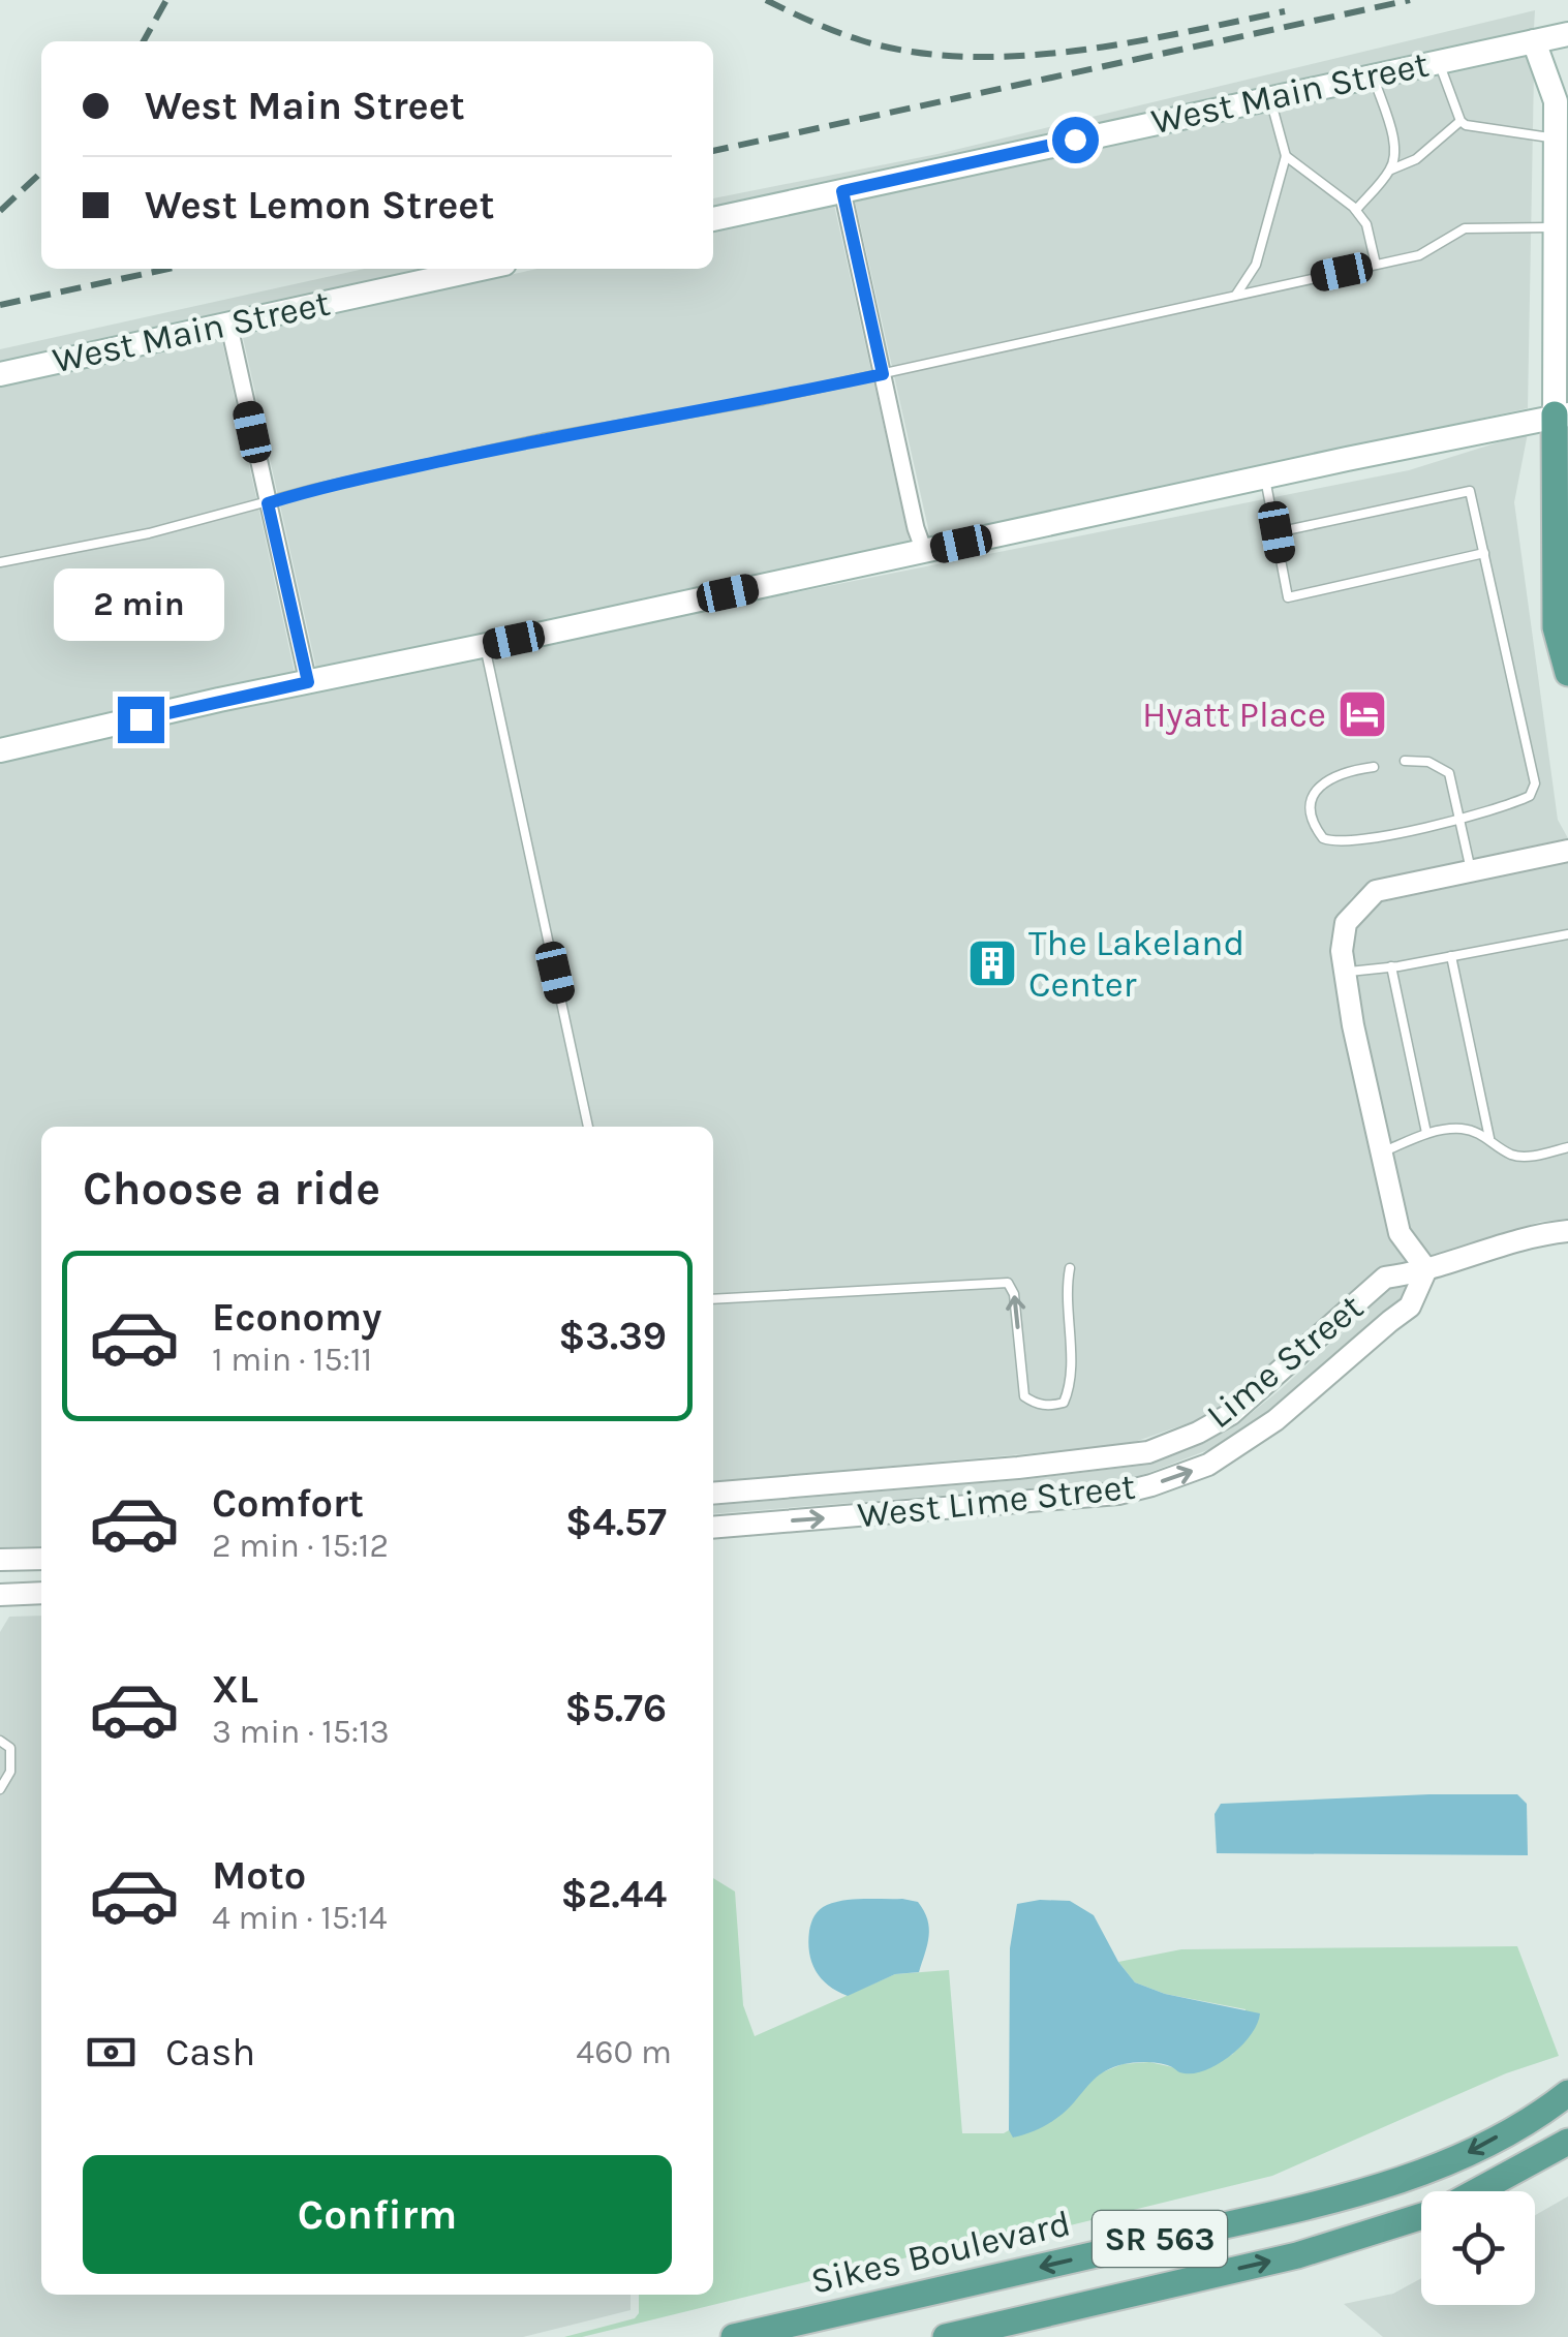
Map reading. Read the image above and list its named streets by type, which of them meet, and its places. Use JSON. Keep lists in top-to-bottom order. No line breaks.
{"streets":{"main road":["West Main Street","SR 563","Sikes Boulevard"],"street":["Lime Street","West Lime Street"]},"crossings":[["Lime Street","West Lime Street"]],"one_way":["West Lime Street"],"places":{"hotel":["Hyatt Place"],"building":["The Lakeland Center"]},"page":{"banner":["West Main Street","West Lemon Street"],"bubble":"2 min","heading":"Choose a ride","list":[{"name":"Economy","note":"1 min · 15:11","value":"$3.39"},{"name":"Comfort","note":"2 min · 15:12","value":"$4.57"},{"name":"XL","note":"3 min · 15:13","value":"$5.76"},{"name":"Moto","note":"4 min · 15:14","value":"$2.44"}],"pay":["Cash","460 m"],"buttons":"Confirm"}}
